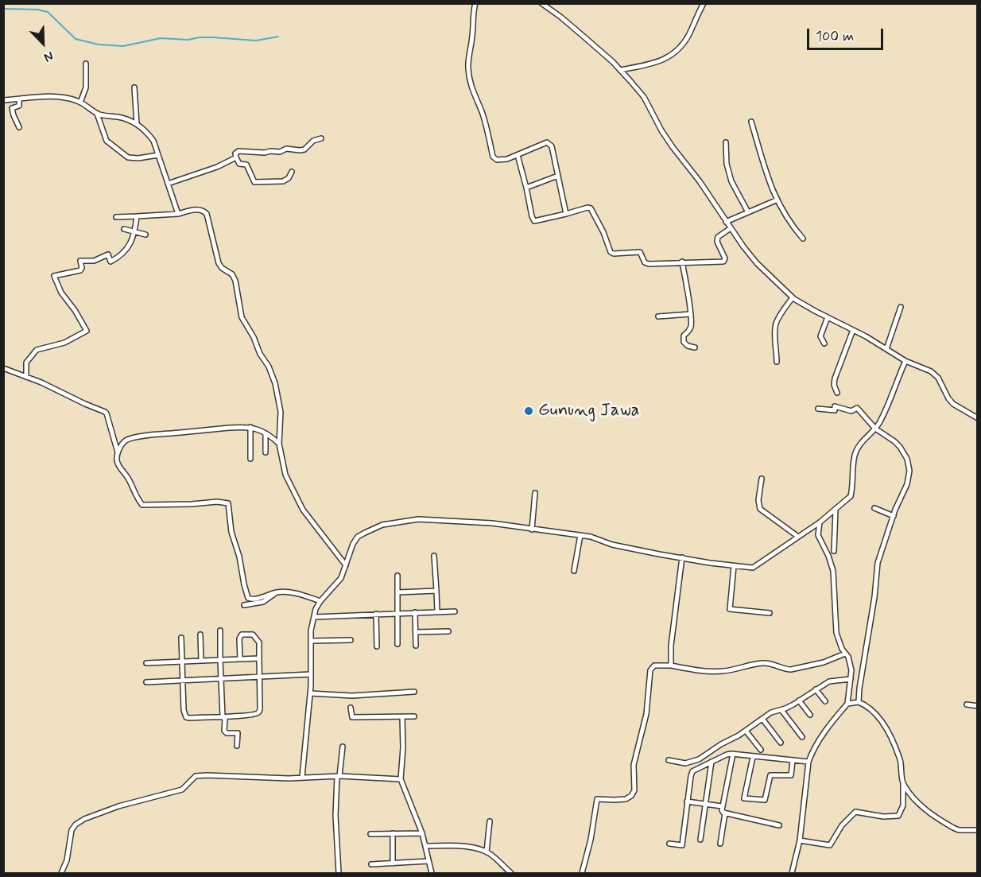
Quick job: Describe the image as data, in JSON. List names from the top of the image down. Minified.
{"places":["Gunung Jawa"],"scale_bar":"100 m","north":"bottom right"}
